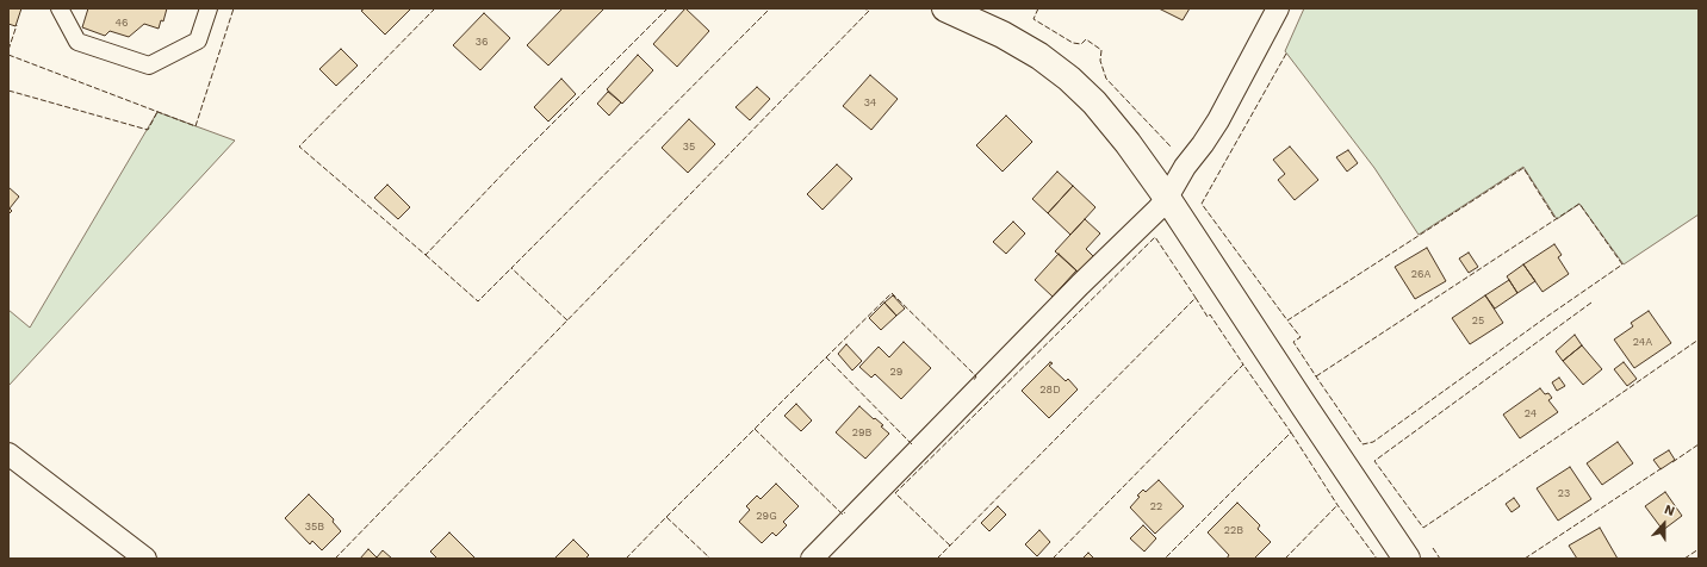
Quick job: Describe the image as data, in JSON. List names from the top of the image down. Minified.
{"house_numbers":["46","36","34","35","26A","25","24A","29","28D","24","29B","23","22","29G","35B","22B"],"north":"top"}
